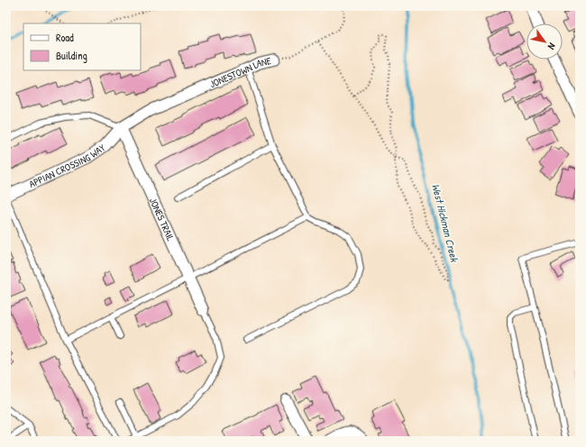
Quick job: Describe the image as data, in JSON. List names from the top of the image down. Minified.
{"streets":{"street":["JONESTOWN LANE","APPIAN CROSSING WAY","JONES TRAIL"]},"crossings":[["JONESTOWN LANE","APPIAN CROSSING WAY"],["JONESTOWN LANE","JONES TRAIL"],["APPIAN CROSSING WAY","JONES TRAIL"]],"water":["West Hickman Creek"],"legend":["Road","Building"],"north":"bottom right"}
